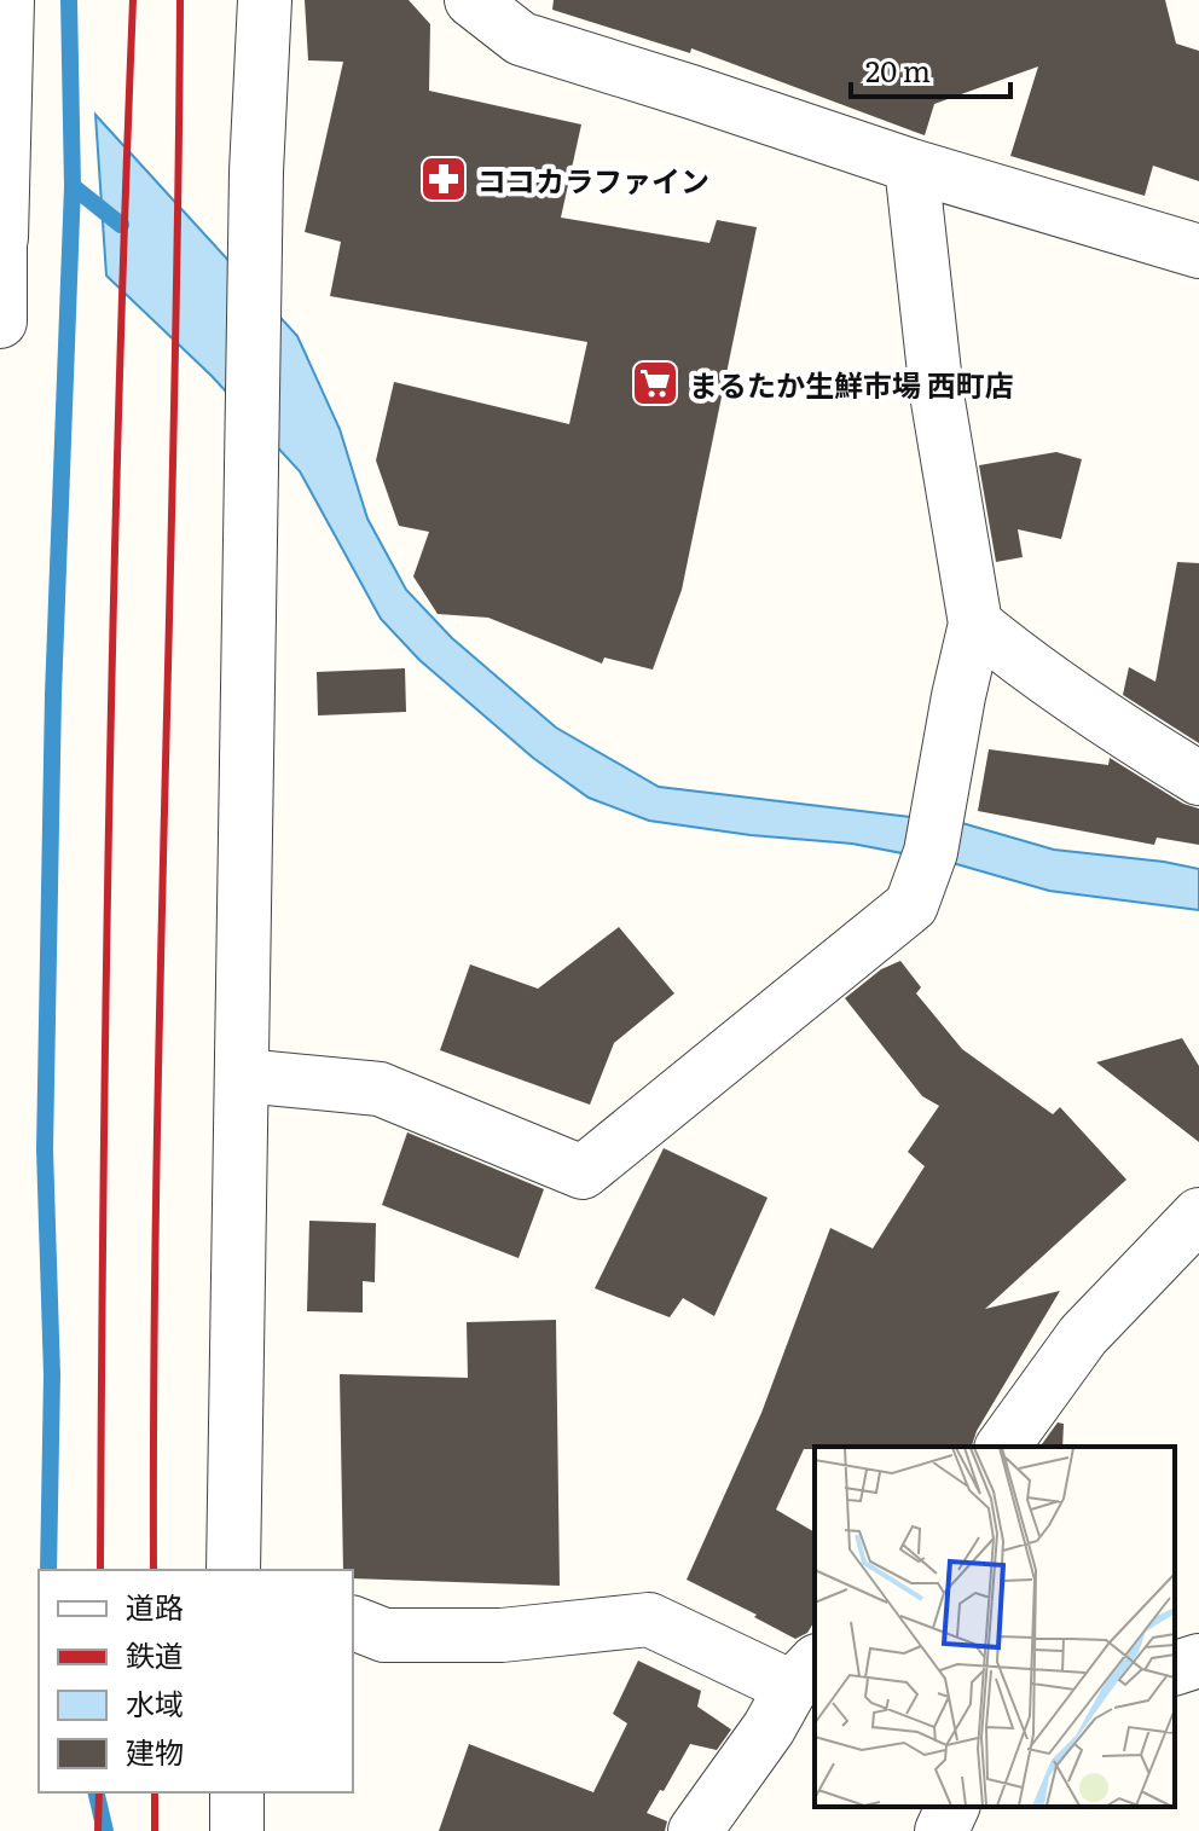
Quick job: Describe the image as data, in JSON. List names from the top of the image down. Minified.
{"places":{"pharmacy":["ココカラファイン"],"supermarket":["まるたか生鮮市場 西町店"]},"legend":["道路","鉄道","水域","建物"],"scale_bar":"20 m"}
